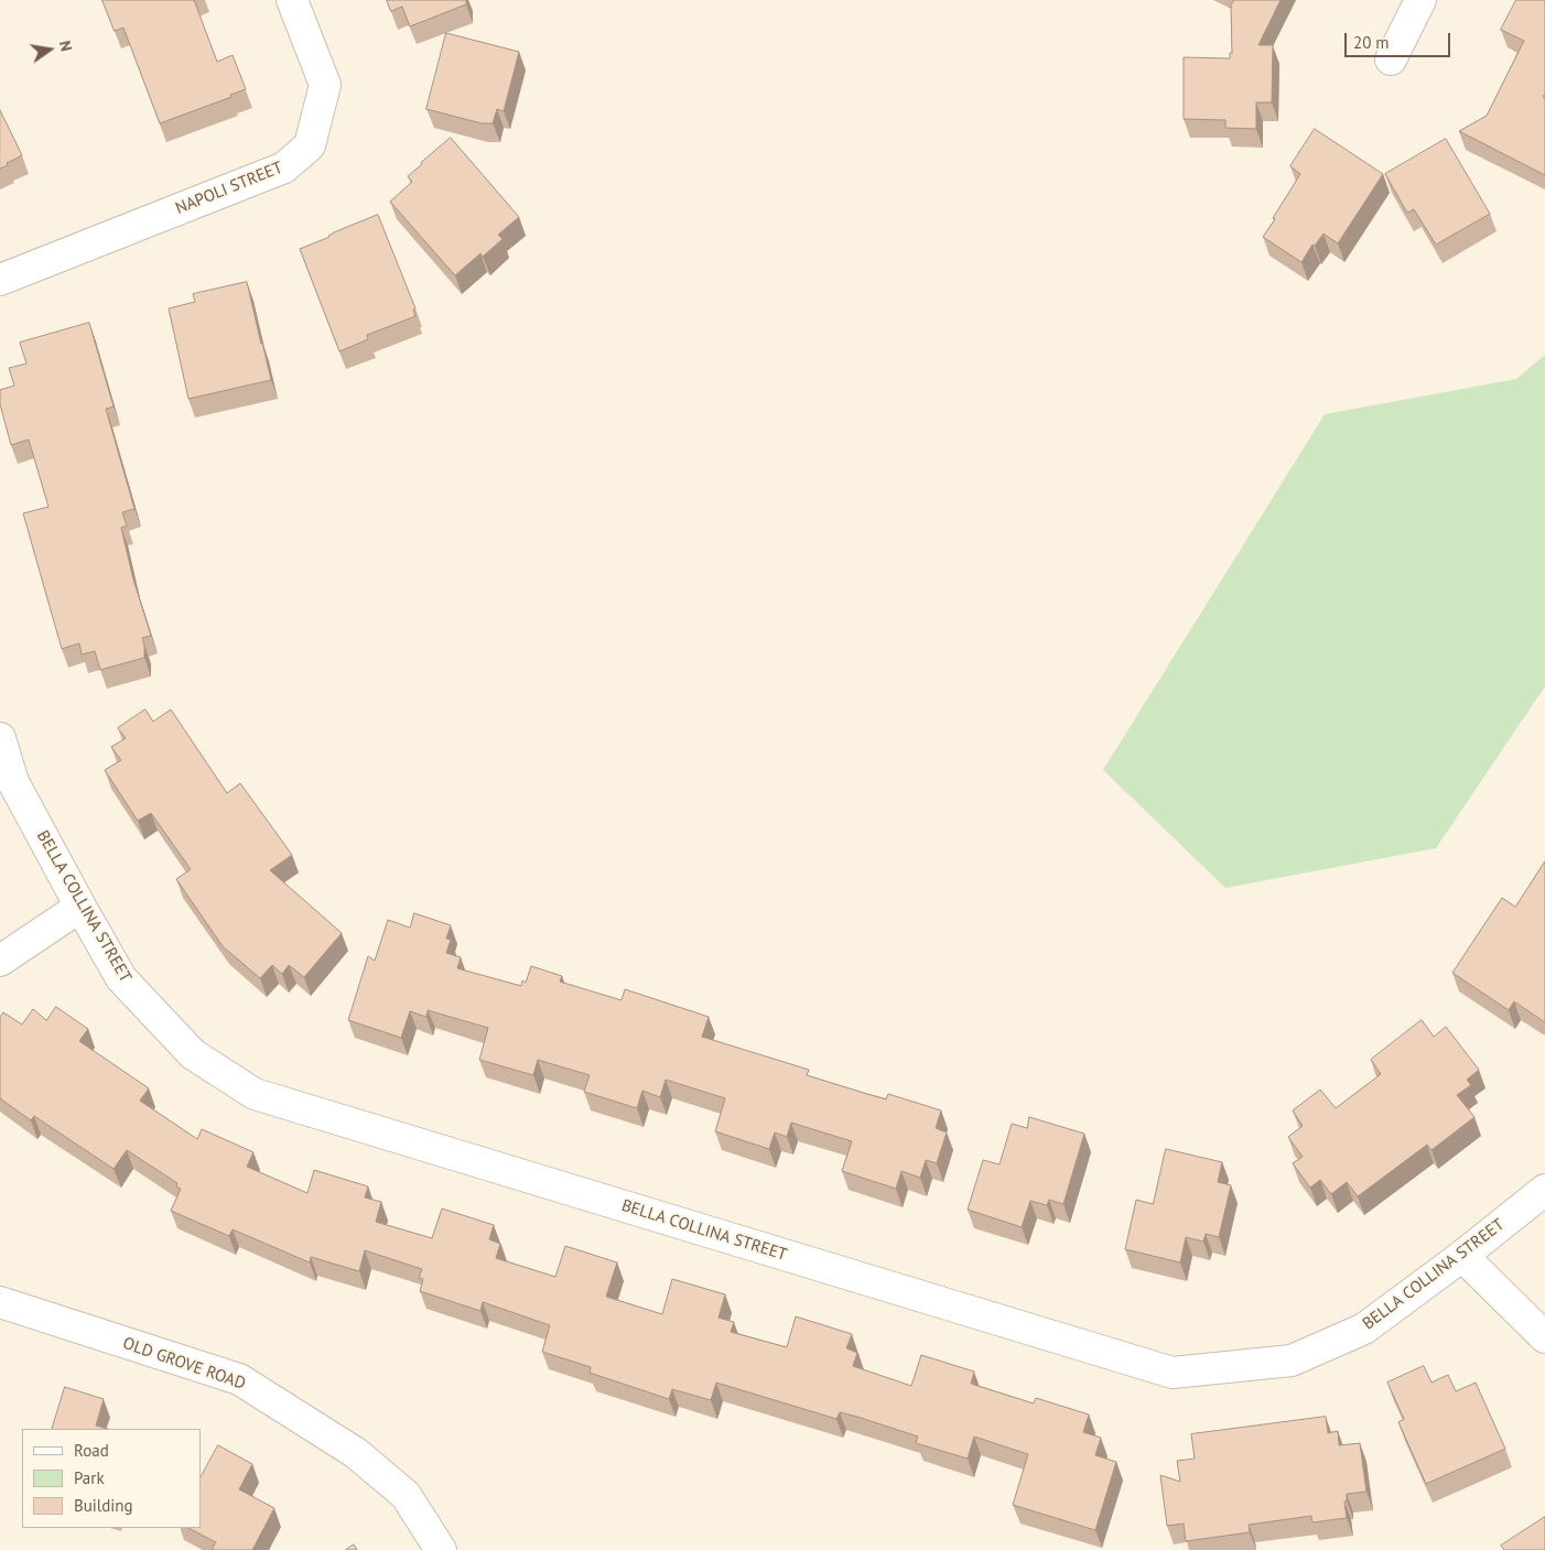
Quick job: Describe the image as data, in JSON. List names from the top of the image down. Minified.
{"streets":{"street":["NAPOLI STREET","BELLA COLLINA STREET","OLD GROVE ROAD"]},"legend":["Road","Park","Building"],"scale_bar":"20 m","north":"right"}
